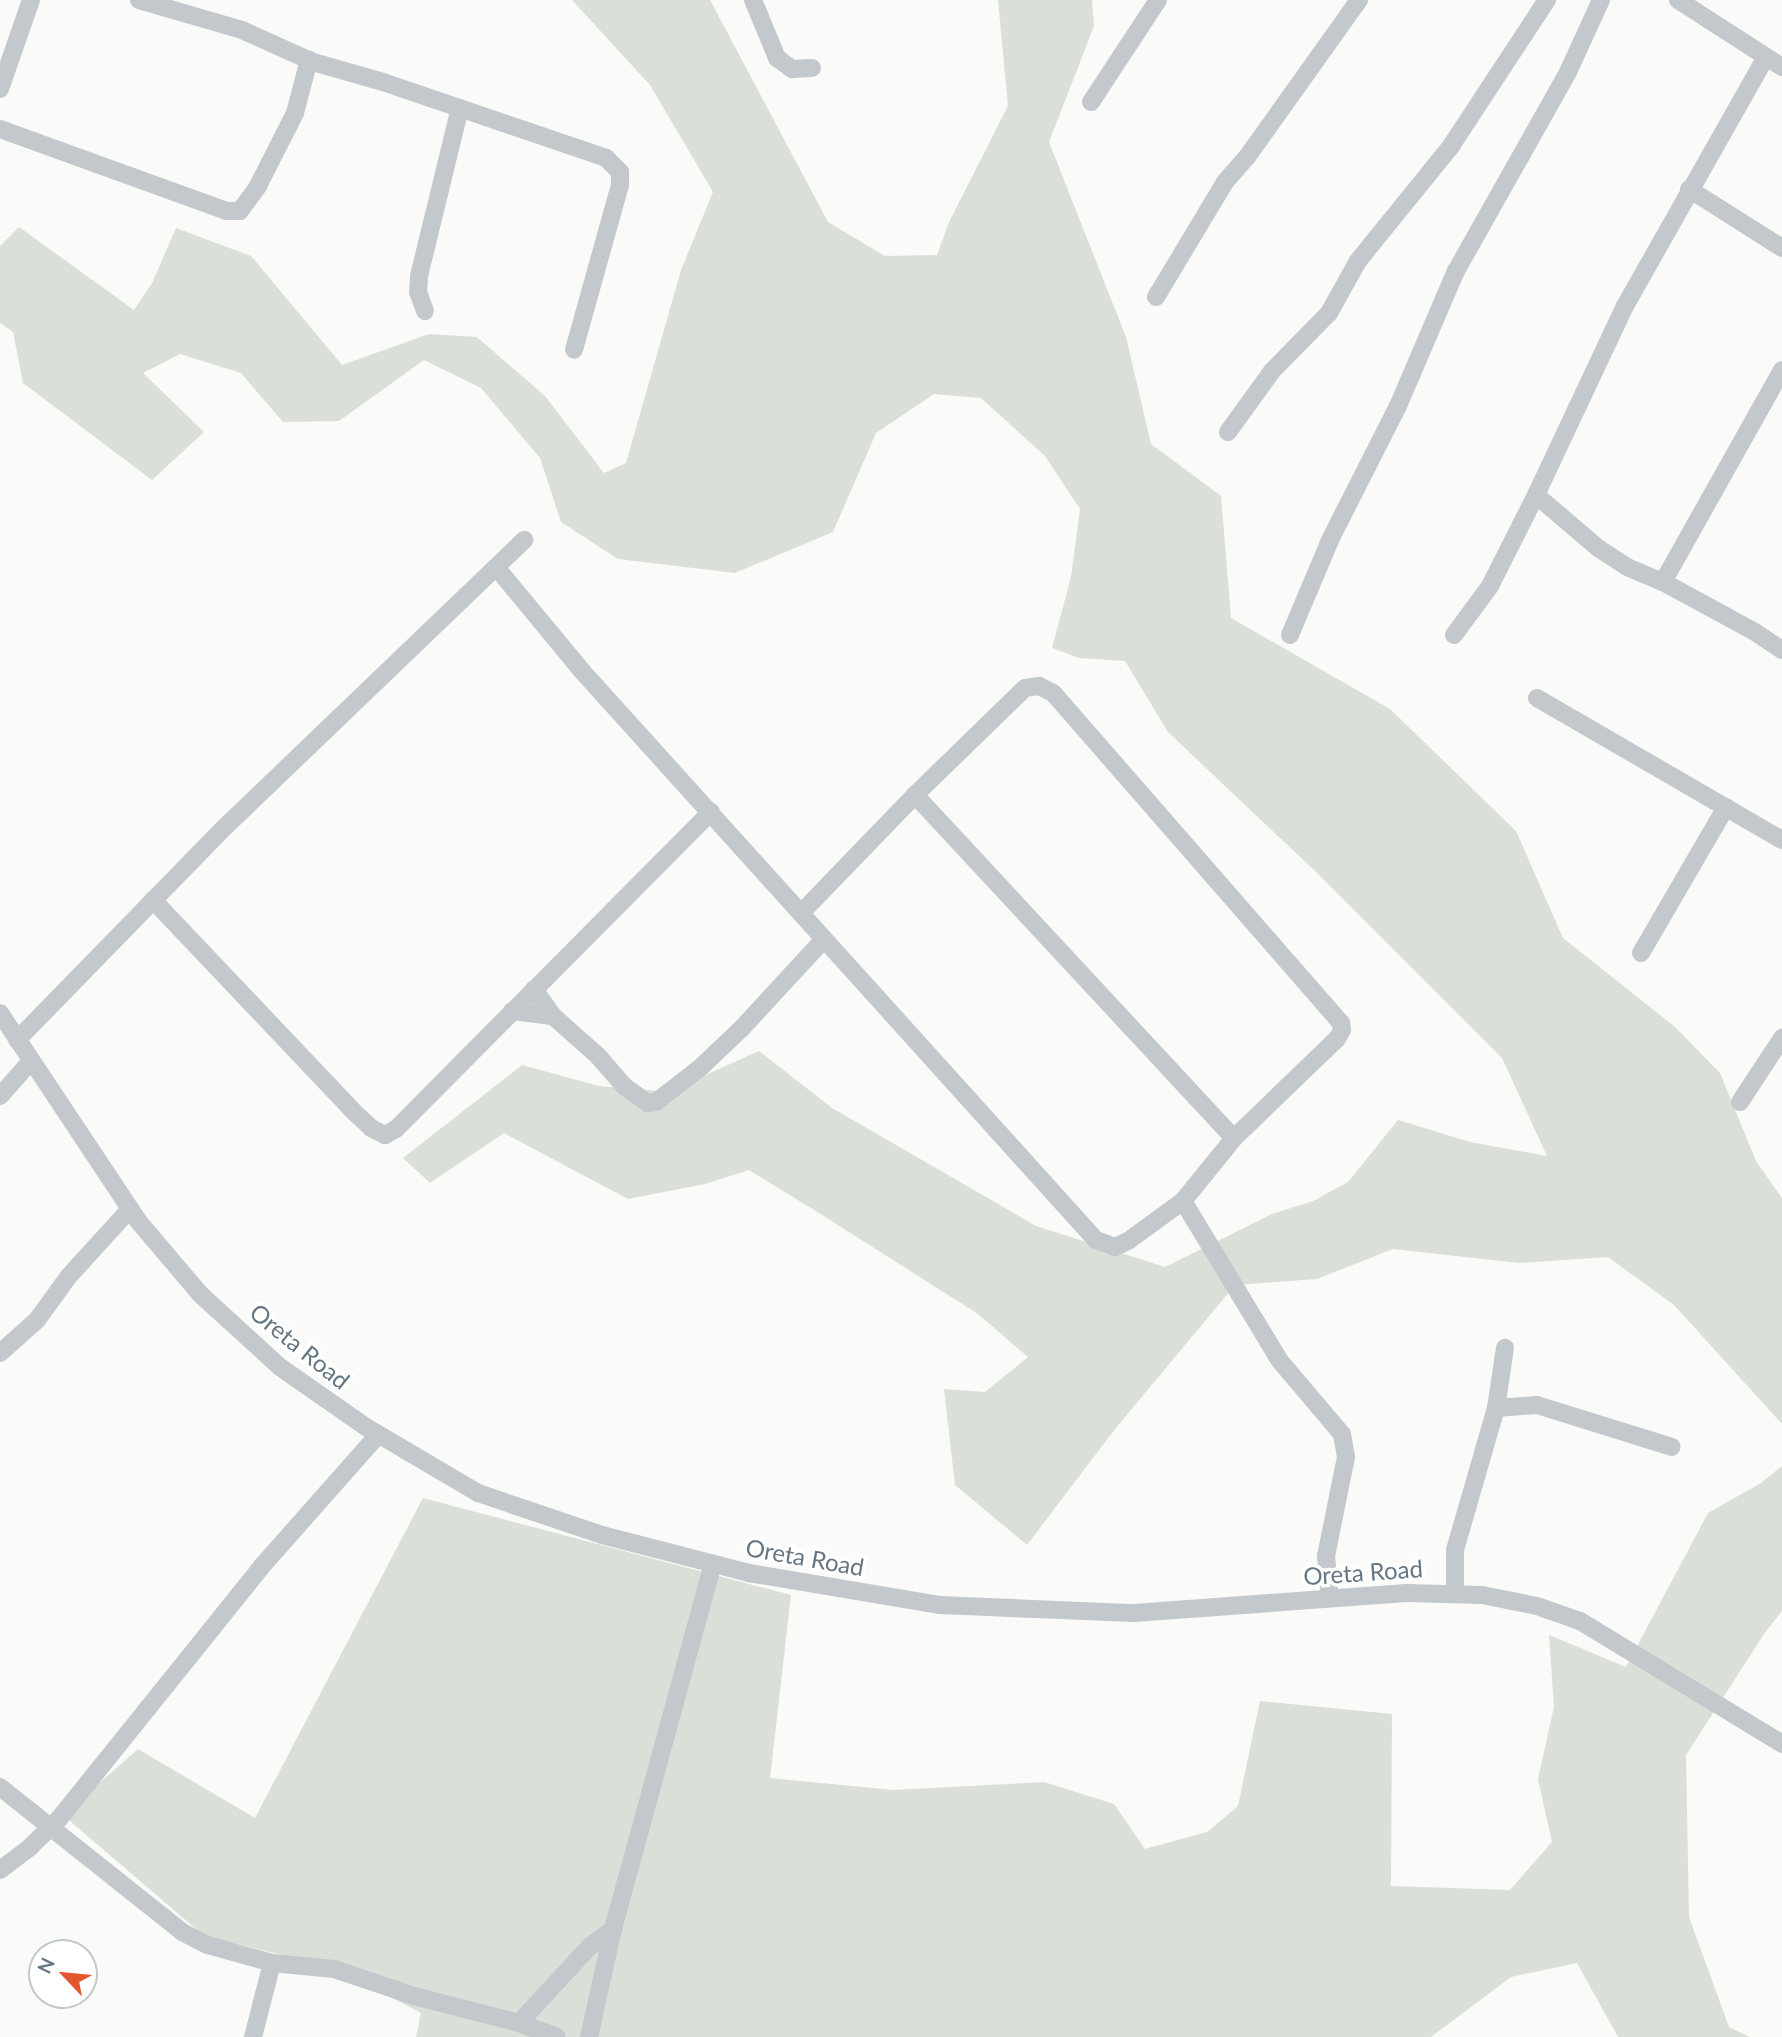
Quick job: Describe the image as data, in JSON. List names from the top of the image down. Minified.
{"streets":{"street":["Oreta Road"]},"north":"top left"}
